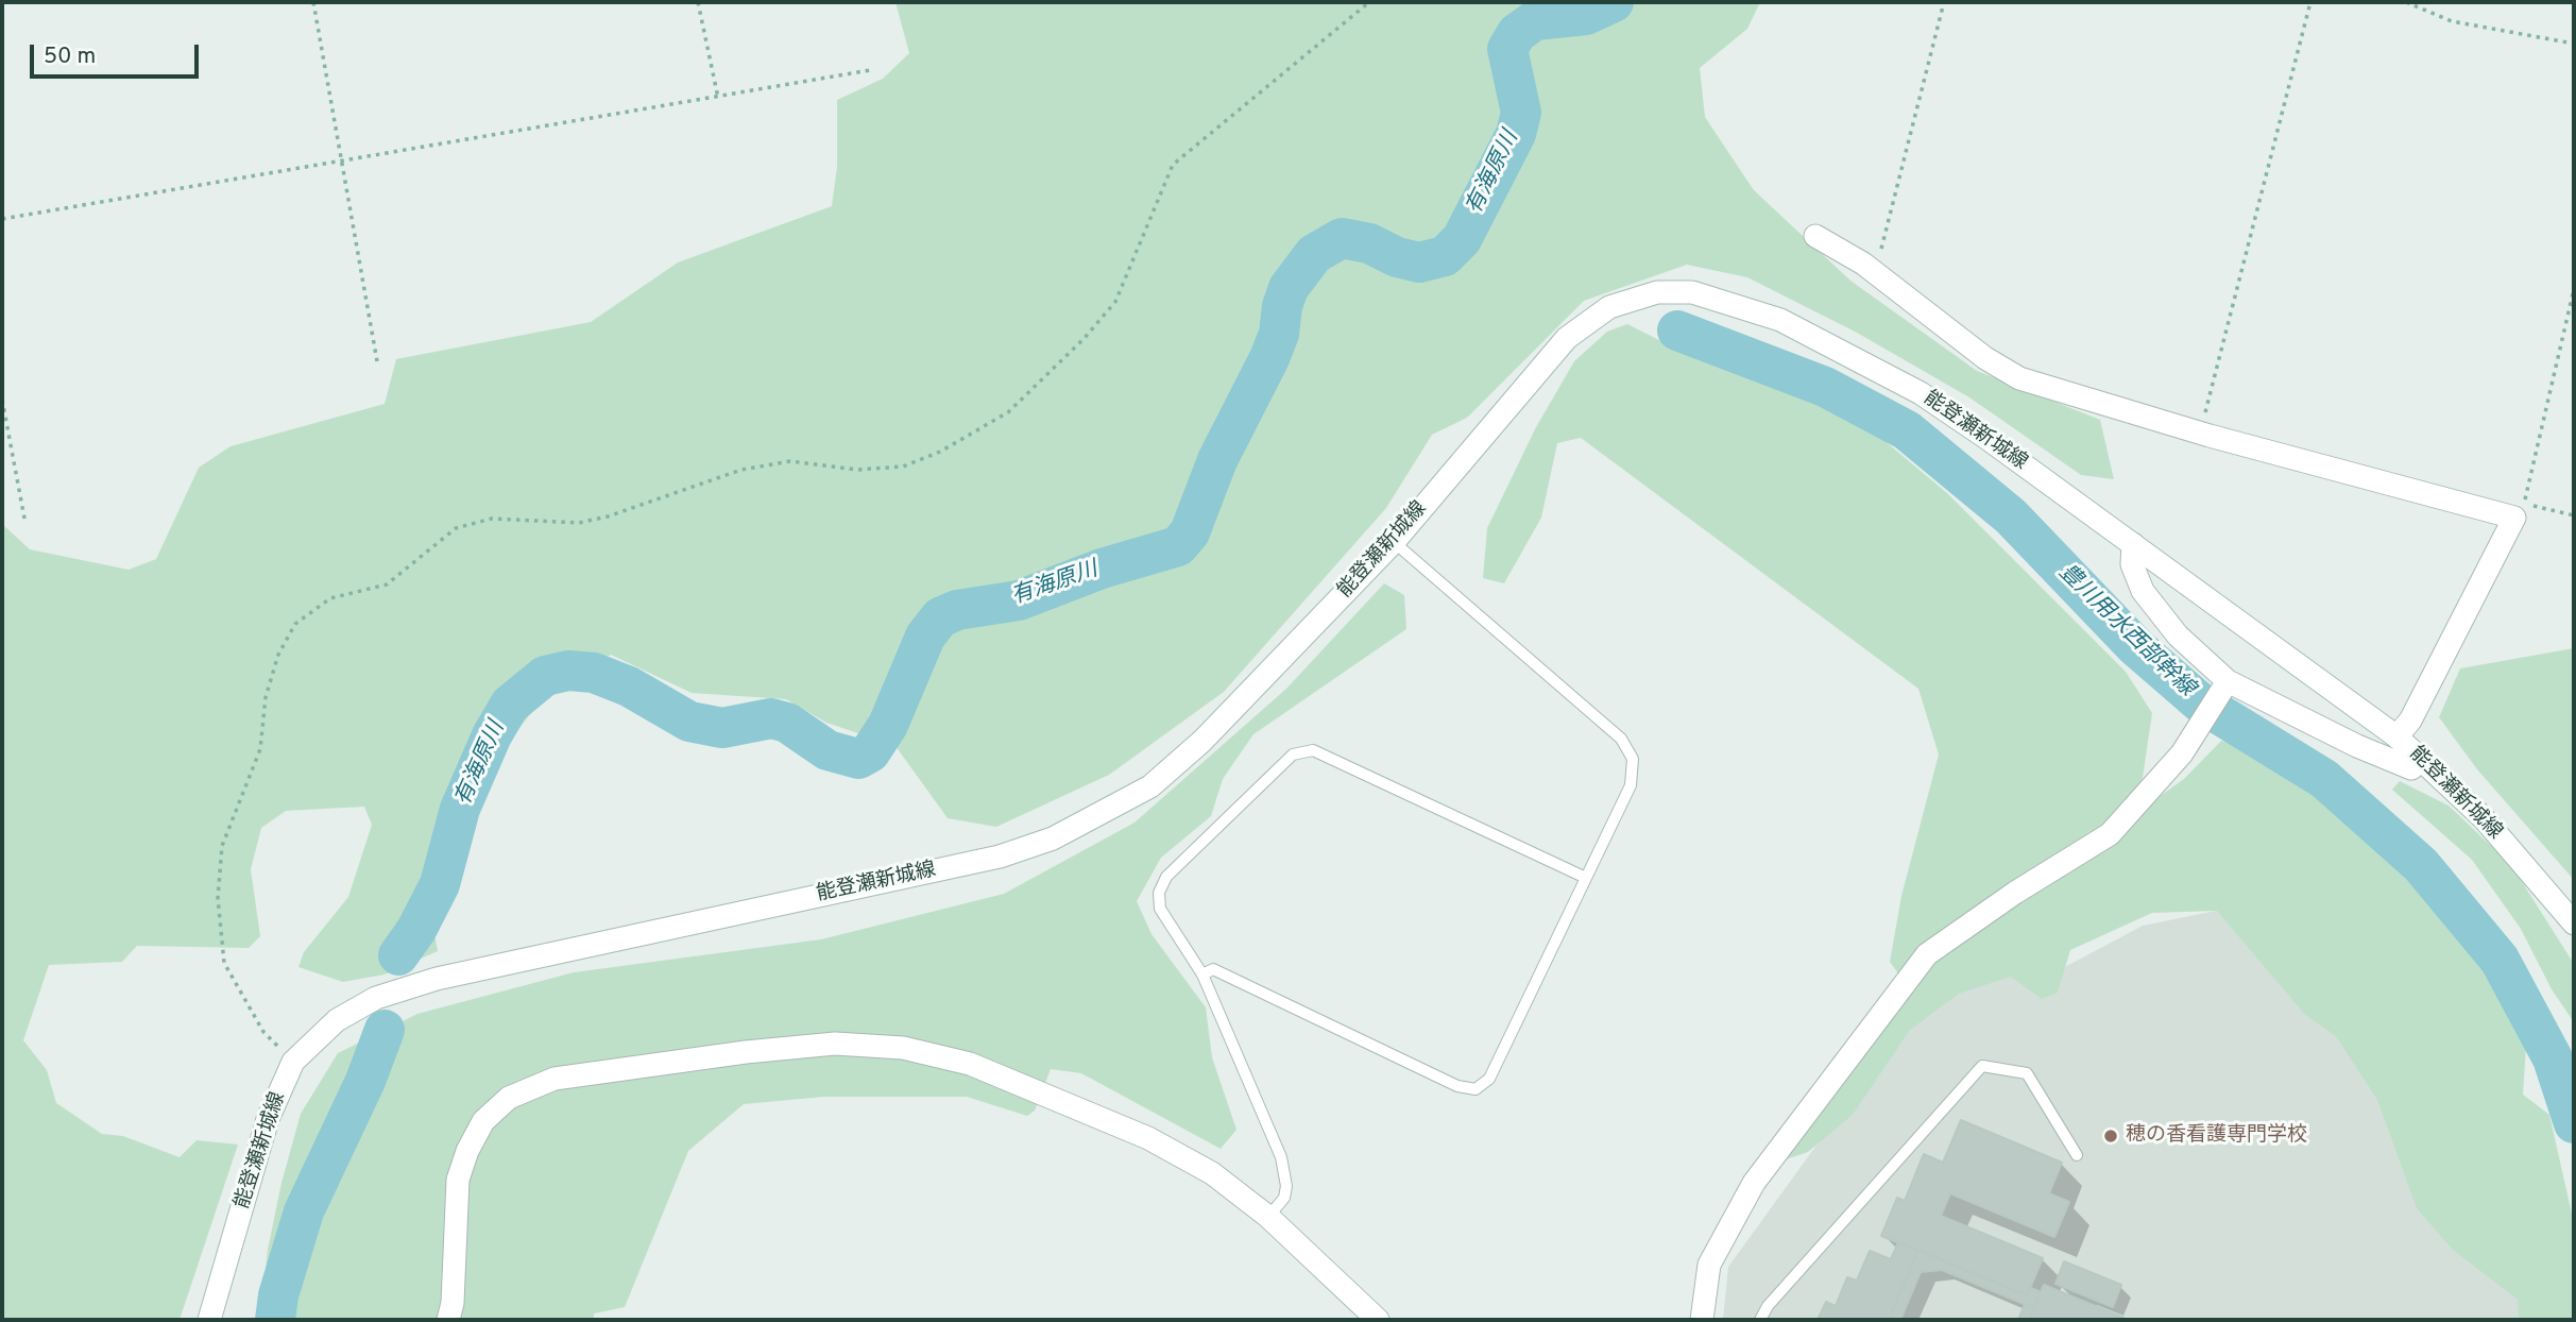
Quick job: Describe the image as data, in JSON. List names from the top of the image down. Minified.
{"streets":{"street":["能登瀬新城線"]},"water":["有海原川","豊川用水西部幹線"],"places":["穂の香看護専門学校"],"scale_bar":"50 m"}
